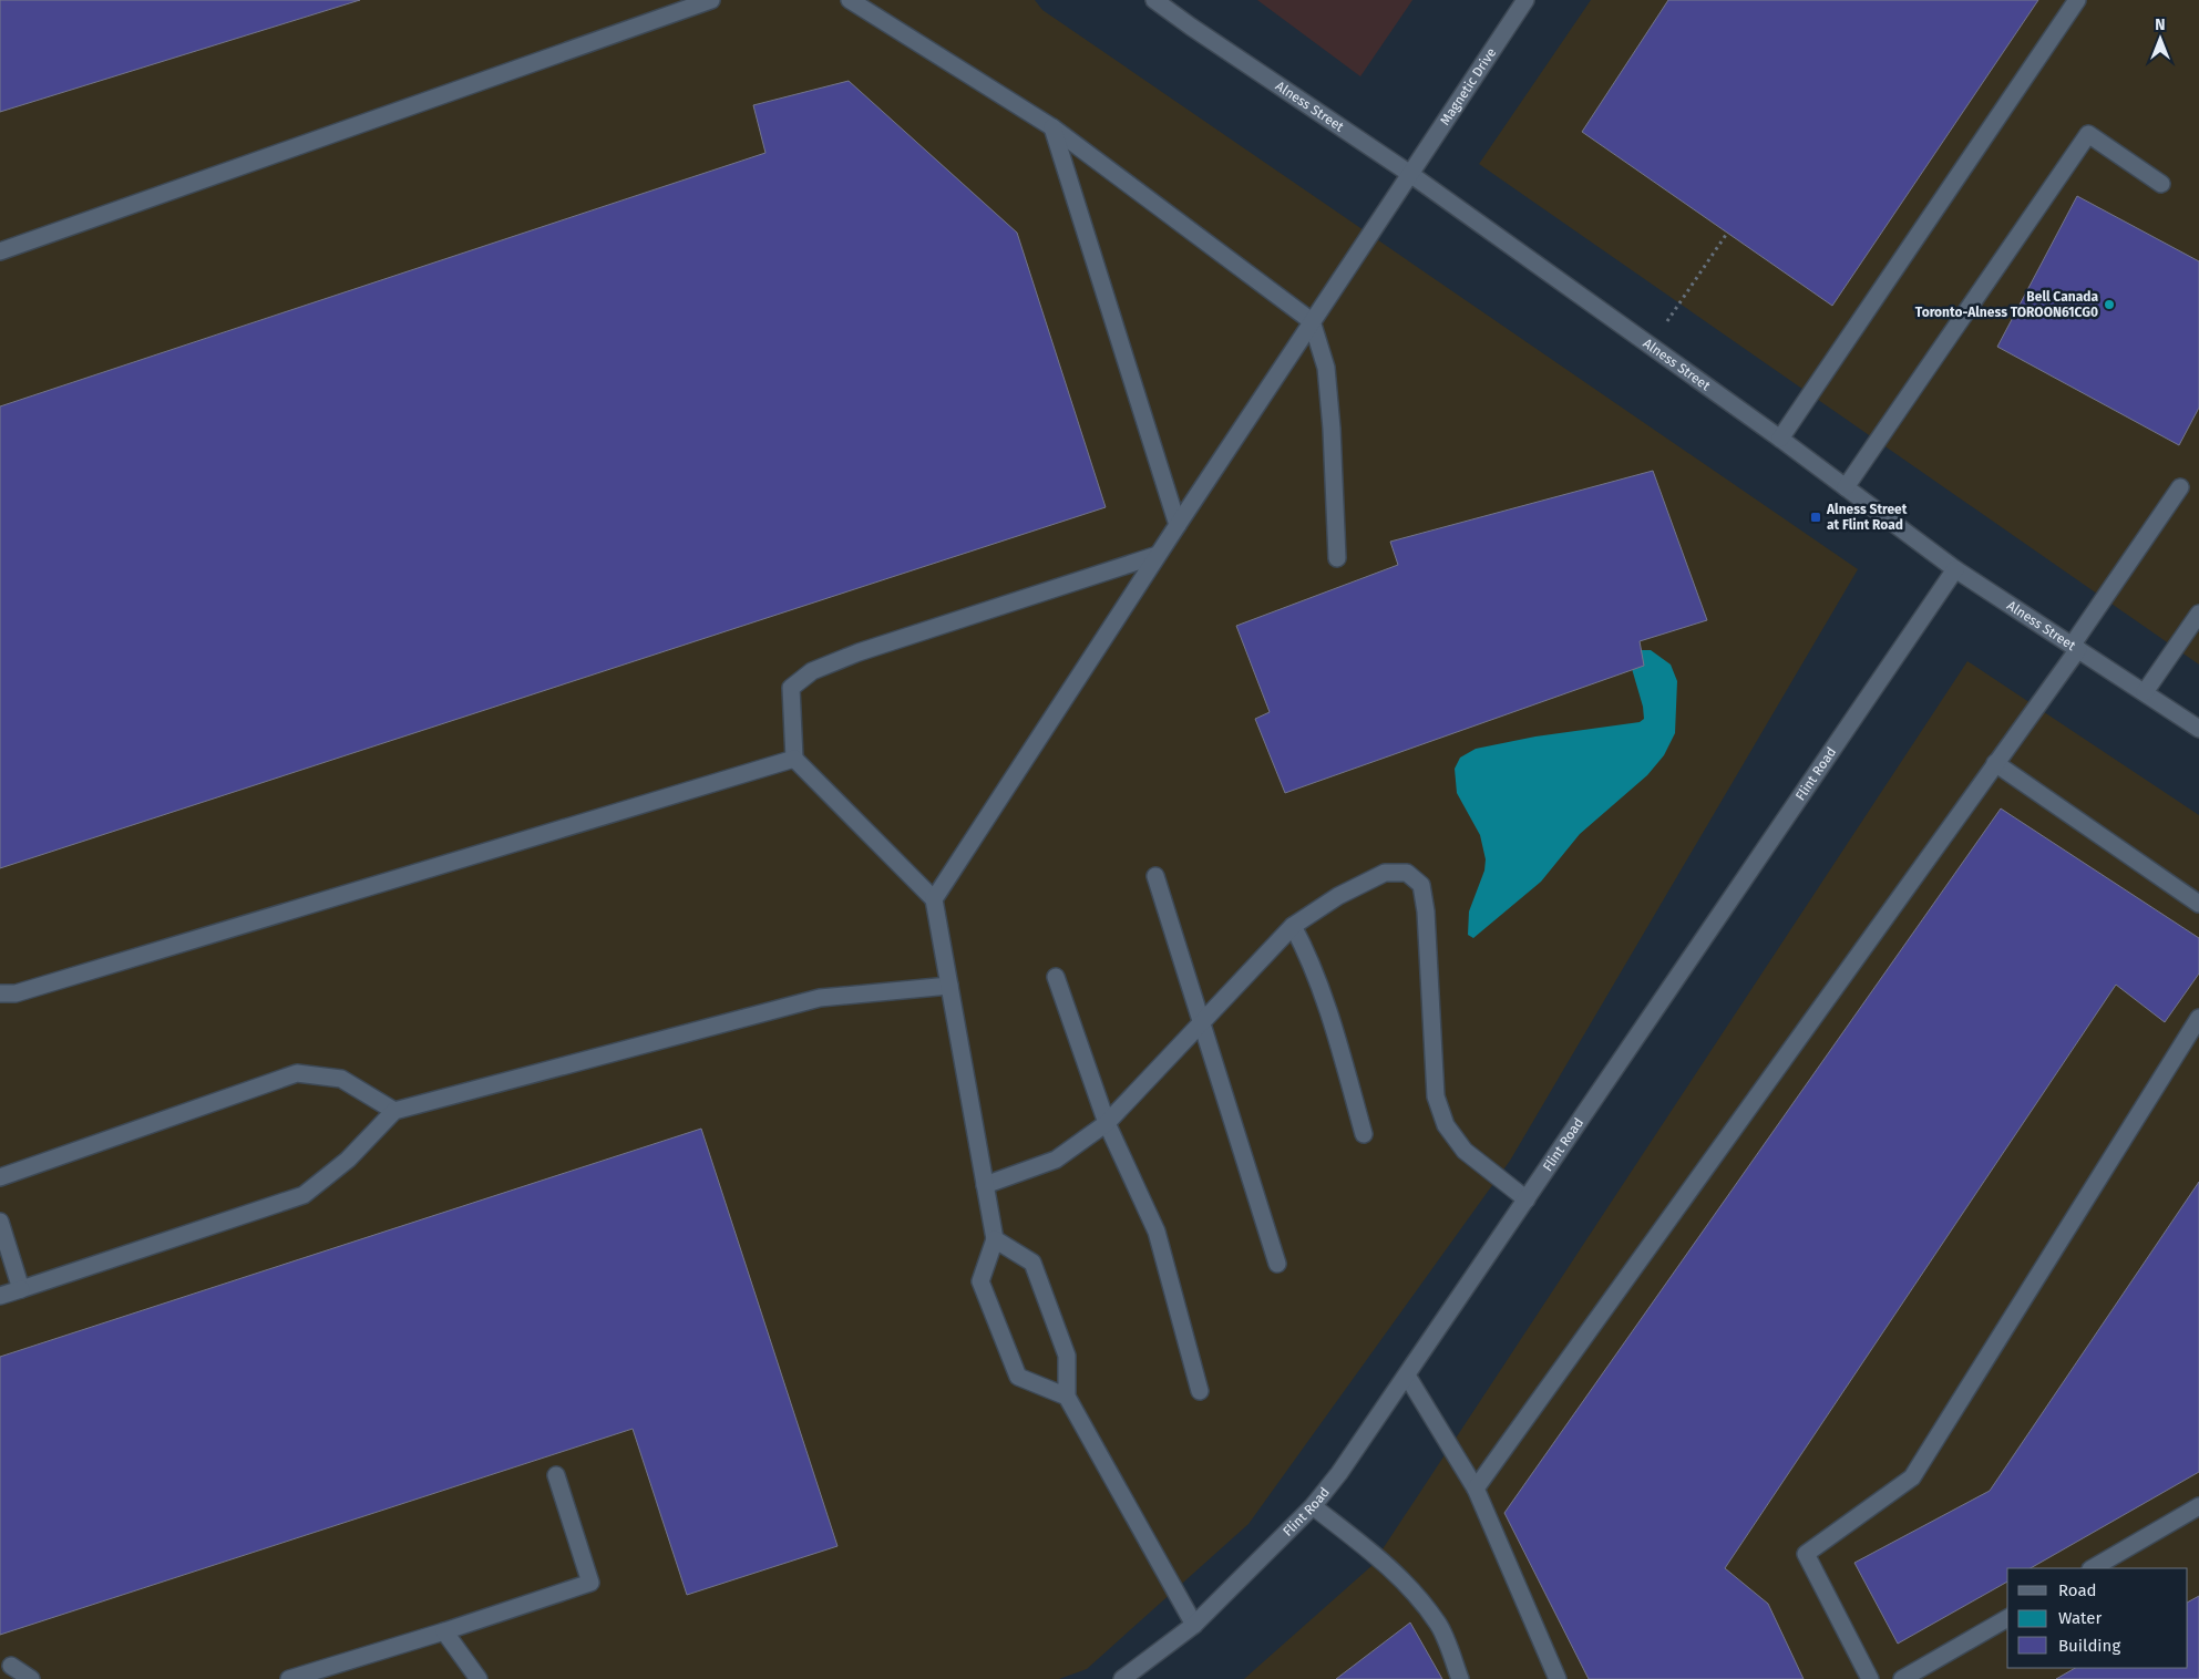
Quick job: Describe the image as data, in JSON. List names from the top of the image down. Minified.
{"streets":{"street":["Magnetic Drive","Alness Street","Flint Road"]},"crossings":[["Magnetic Drive","Alness Street"],["Alness Street","Flint Road"]],"places":{"other":["Bell Canada Toronto-Alness TOROON61CG0"],"transit":["Alness Street at Flint Road"]},"legend":["Road","Water","Building"],"north":"top"}
